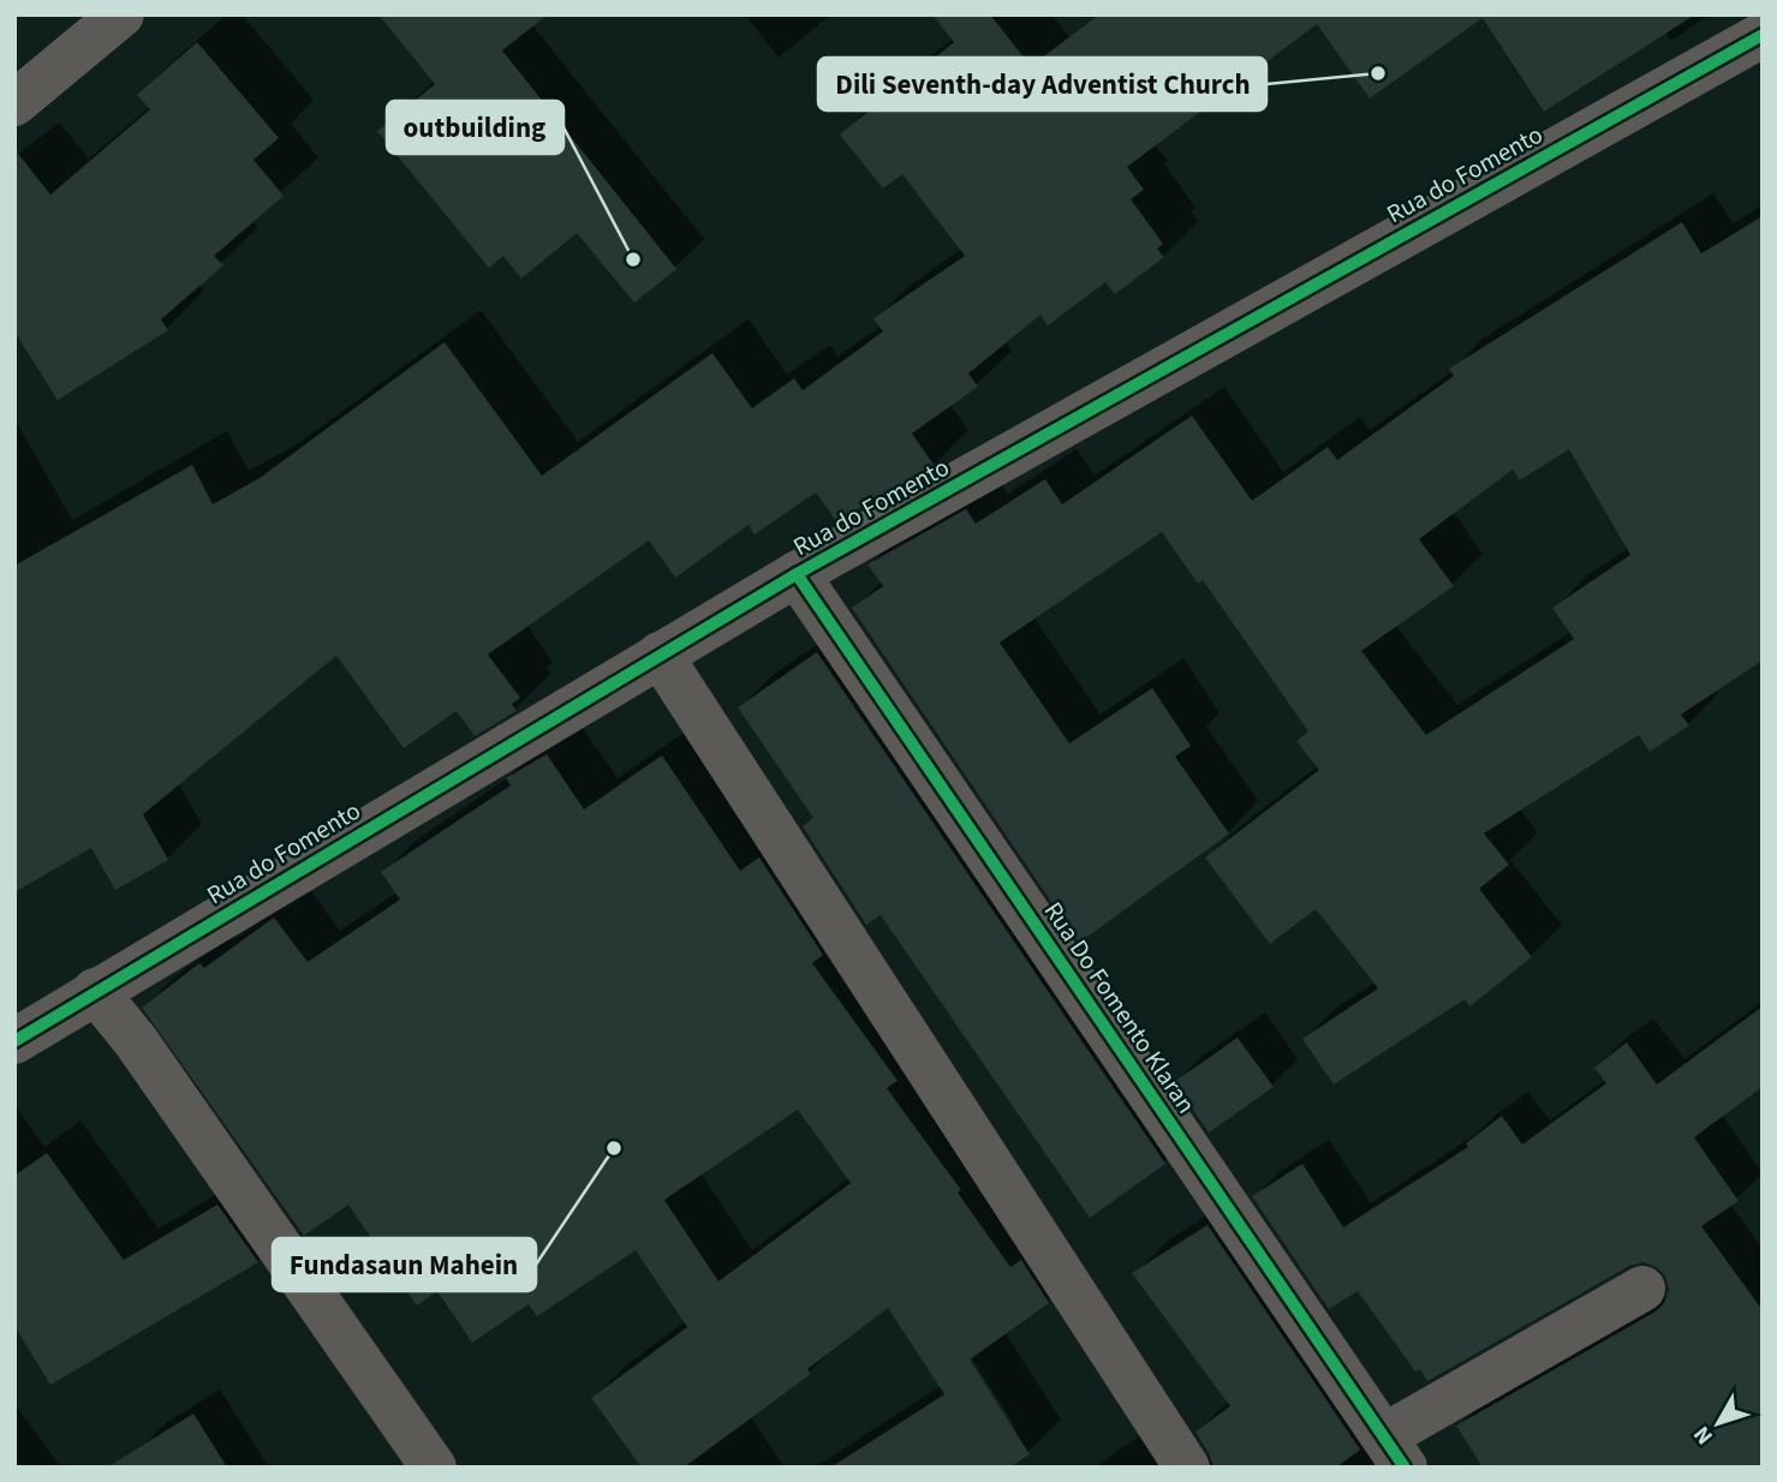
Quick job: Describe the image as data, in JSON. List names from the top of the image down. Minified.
{"streets":{"street":["Rua do Fomento","Rua Do Fomento Klaran"]},"crossings":[["Rua do Fomento","Rua Do Fomento Klaran"]],"places":["Dili Seventh-day Adventist Church","outbuilding","Fundasaun Mahein"],"north":"bottom left"}
